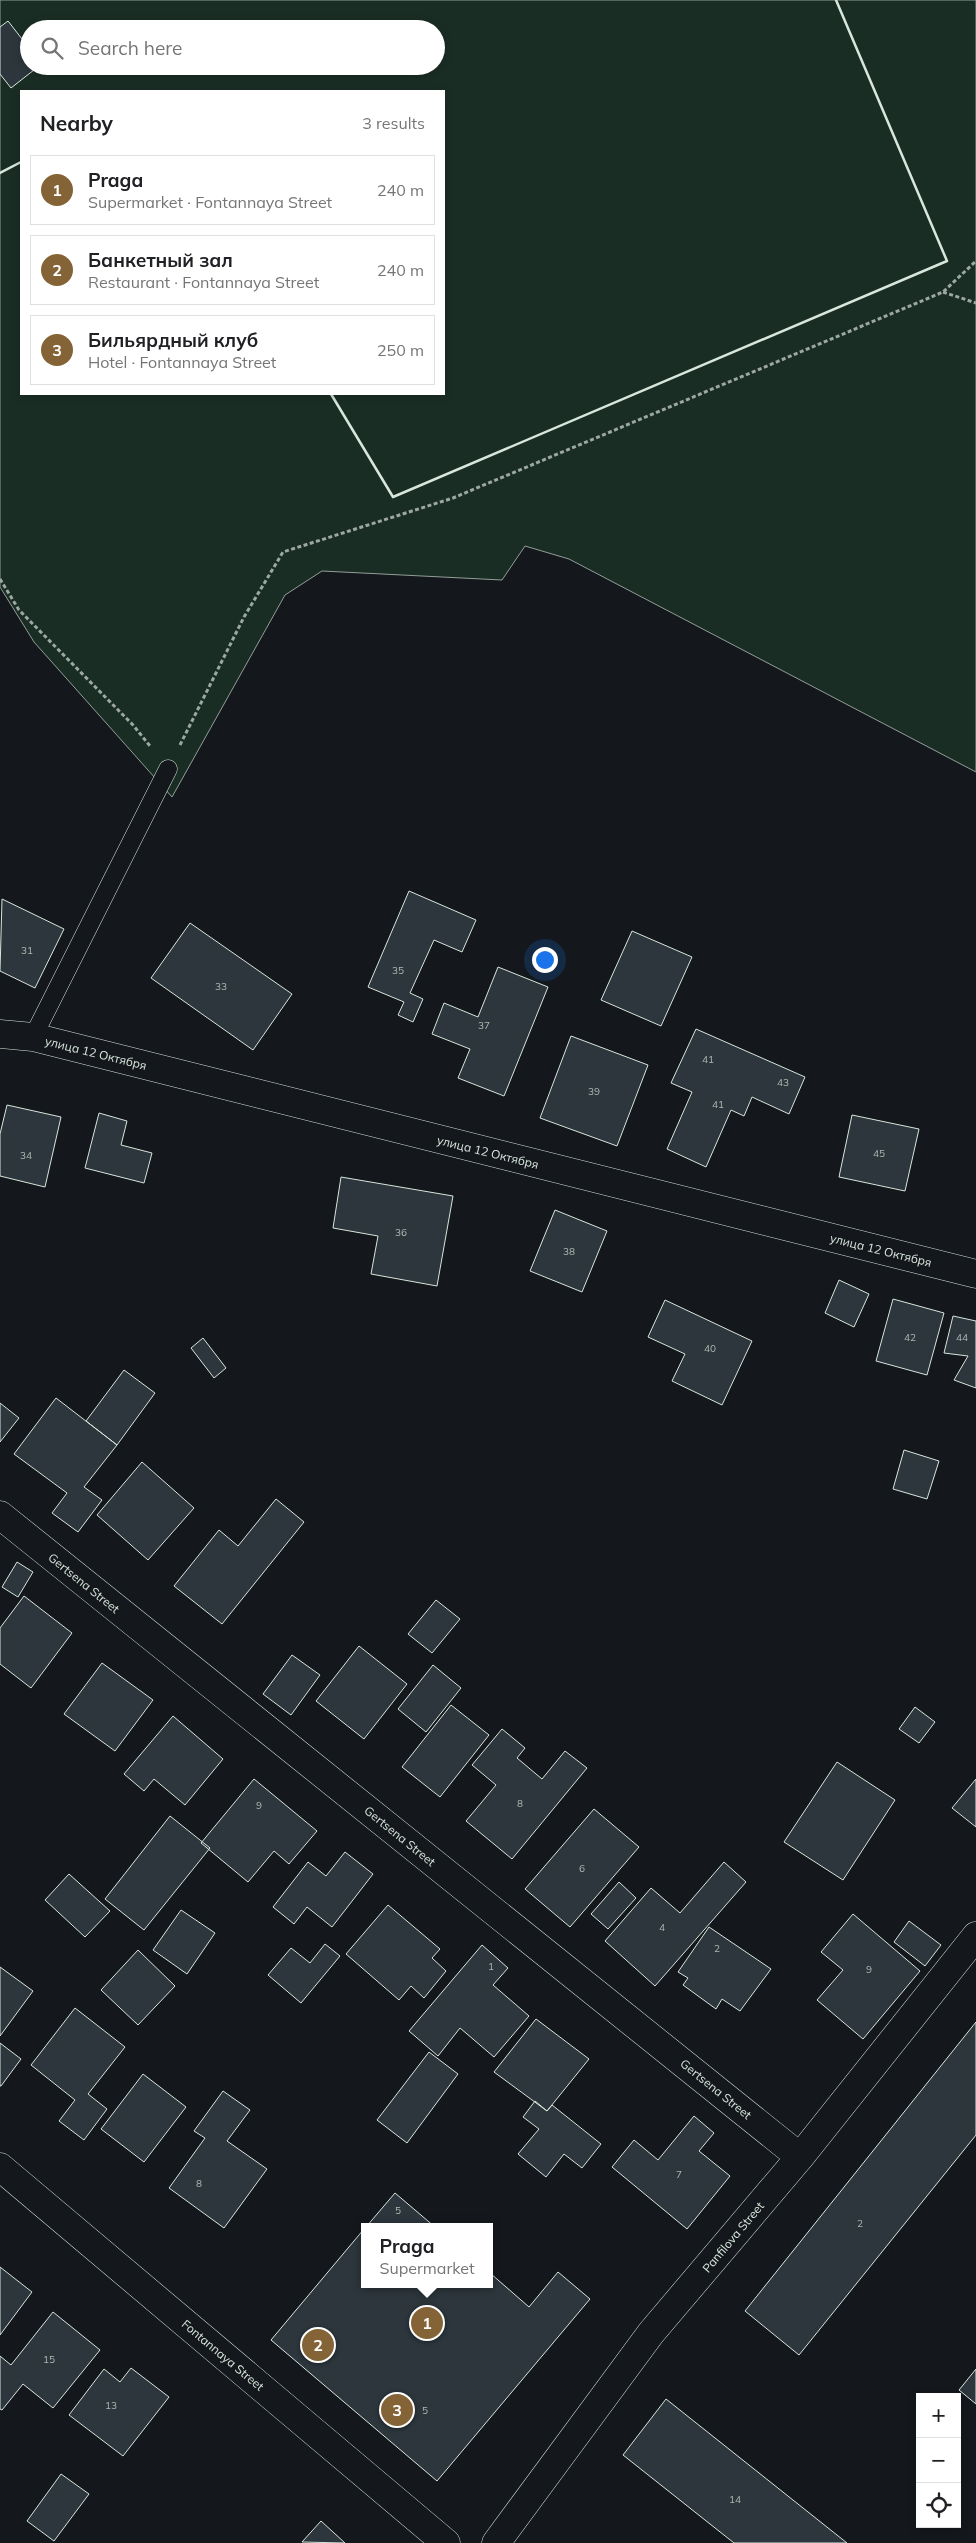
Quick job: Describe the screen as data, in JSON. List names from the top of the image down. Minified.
{"streets":{"street":["улица 12 Октября","Gertsena Street","Panfilova Street","Fontannaya Street"]},"crossings":[["Gertsena Street","Panfilova Street"]],"house_numbers":["31","35","33","37","41","43","39","41","45","34","36","38","42","44","40","8","9","6","4","2","1","9","7","8","5","2","15","13","5","14"],"page":{"search":"Search here","heading":["Nearby","3 results"],"list":[{"mark":"1","name":"Praga","note":"Supermarket · Fontannaya Street","value":"240 m"},{"mark":"2","name":"Банкетный зал","note":"Restaurant · Fontannaya Street","value":"240 m"},{"mark":"3","name":"Бильярдный клуб","note":"Hotel · Fontannaya Street","value":"250 m"}],"popup":["Praga","Supermarket"],"pins":["1","2","3"],"map_buttons":["+","−"]}}
